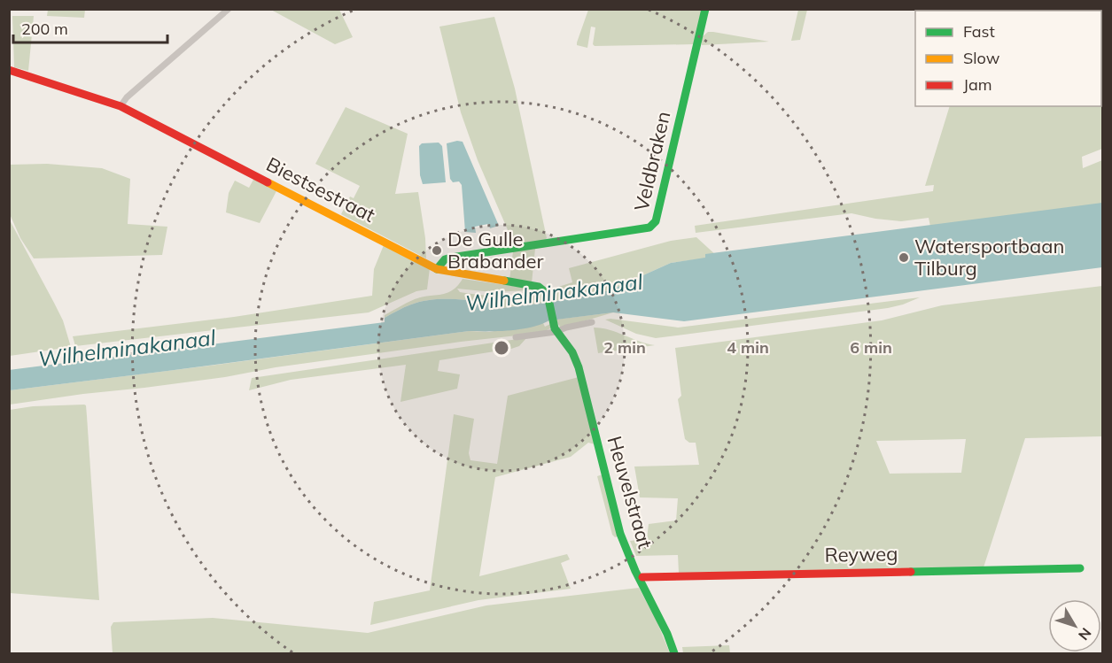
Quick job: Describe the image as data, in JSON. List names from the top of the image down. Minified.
{"streets":{"street":["Veldbraken","Biestsestraat","Heuvelstraat","Reyweg"]},"crossings":[["Veldbraken","Biestsestraat"],["Biestsestraat","Heuvelstraat"]],"water":["Wilhelminakanaal"],"places":["De Gulle Brabander","Watersportbaan Tilburg"],"legend":["Fast","Slow","Jam"],"scale_bar":"200 m","north":"bottom right","rings":["2 min","4 min","6 min"]}
